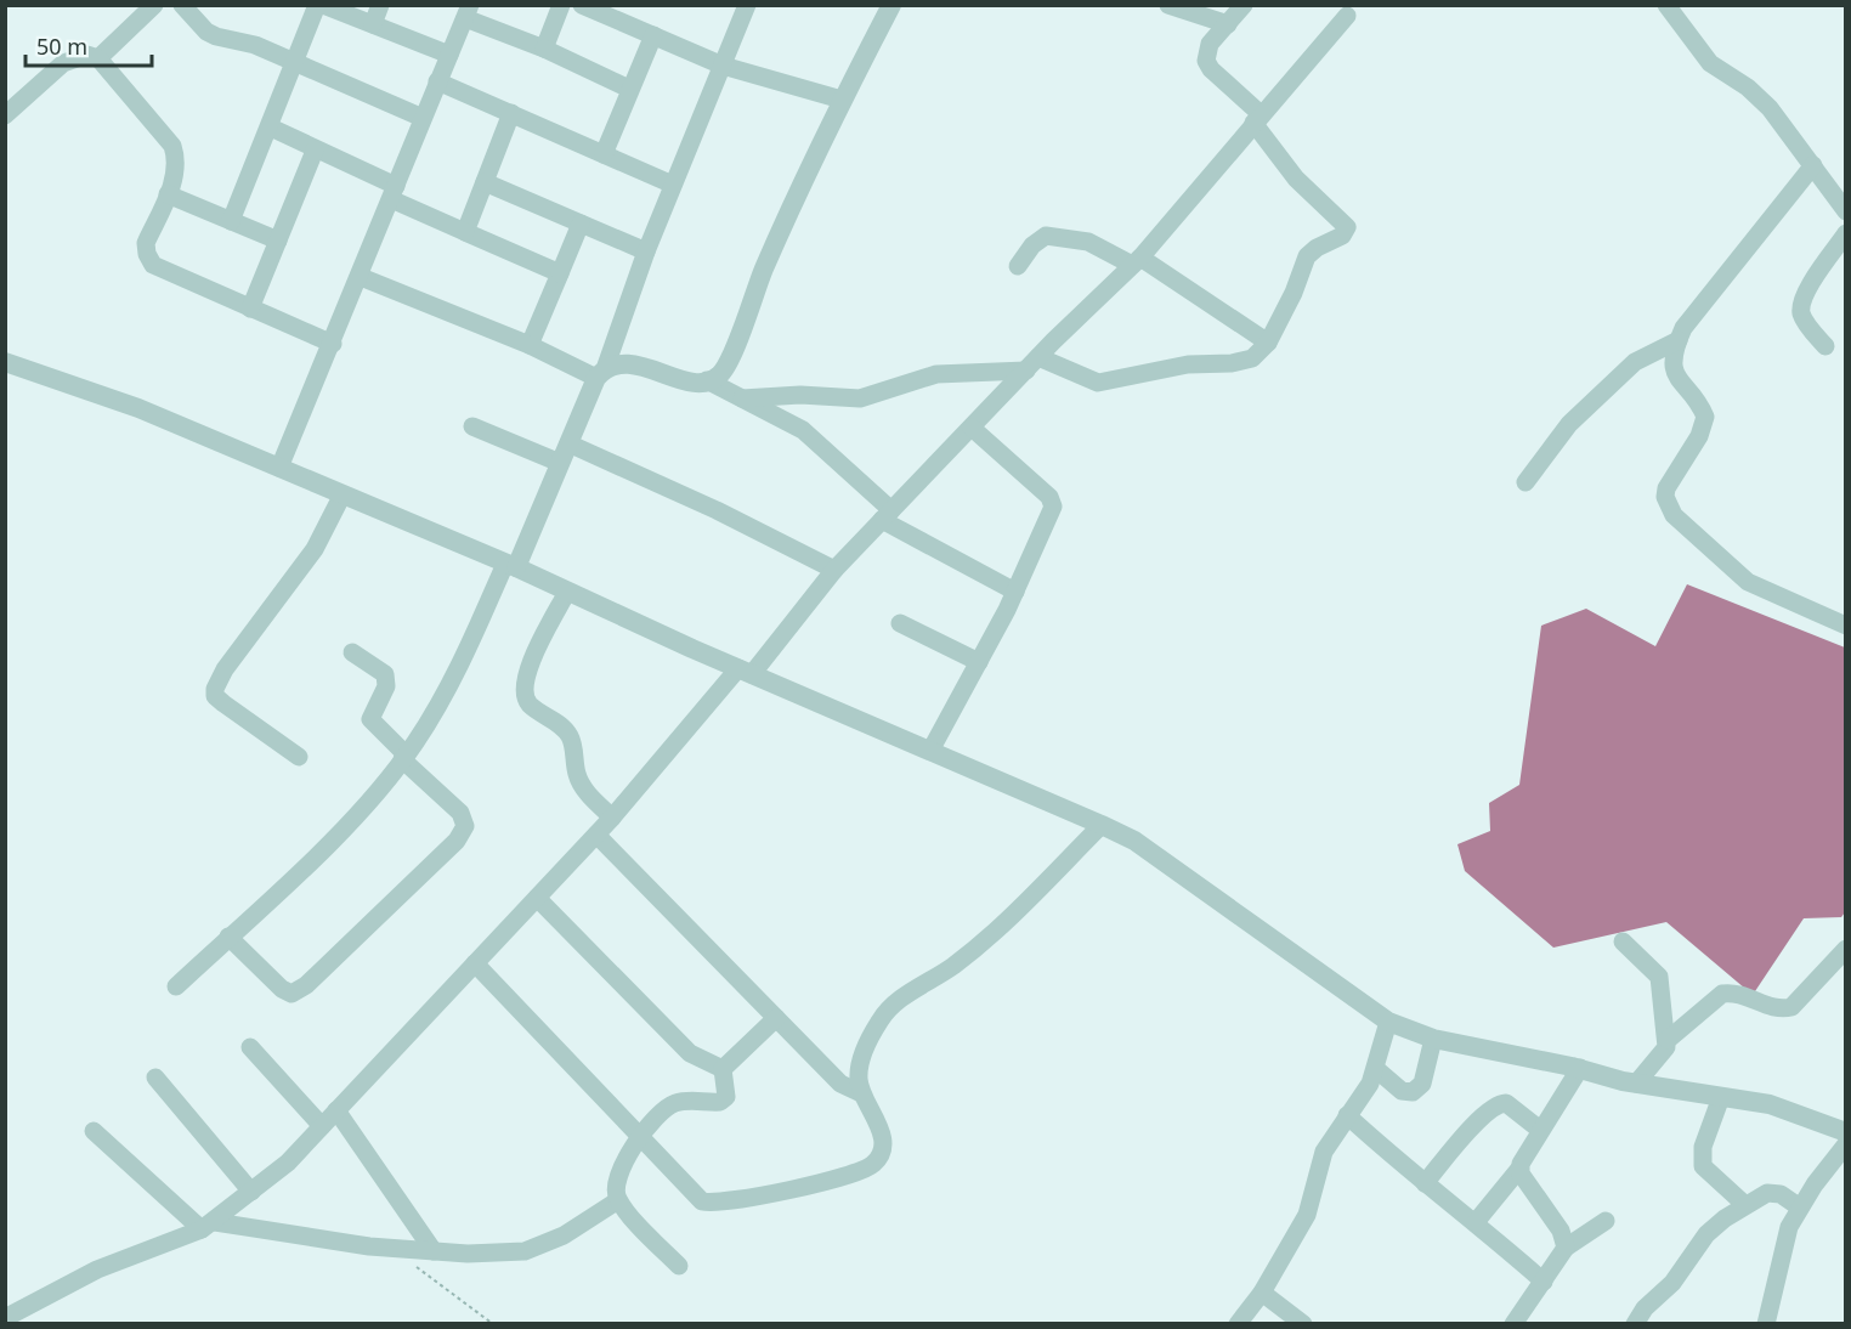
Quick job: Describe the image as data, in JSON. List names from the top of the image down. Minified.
{"scale_bar":"50 m"}
